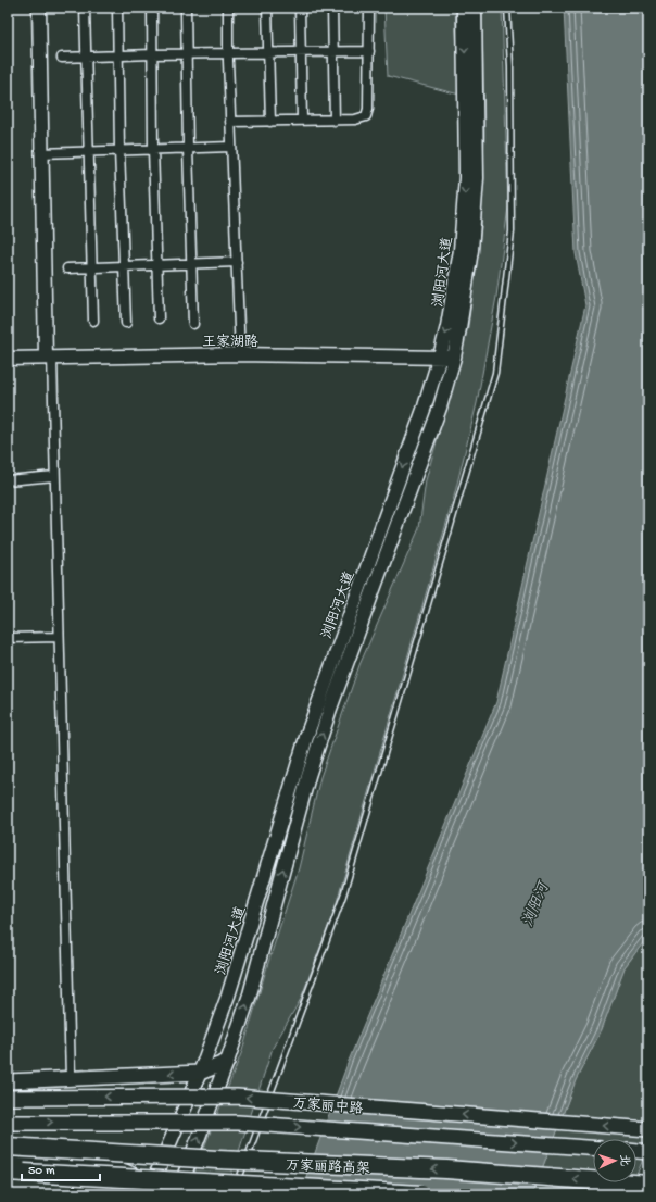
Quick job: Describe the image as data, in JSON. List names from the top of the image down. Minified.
{"streets":{"highway":["万家丽路高架"],"main road":["浏阳河大道","王家湖路","万家丽中路"]},"crossings":[["浏阳河大道","王家湖路"]],"water":["浏阳河"],"scale_bar":"50 m","north":"right"}
